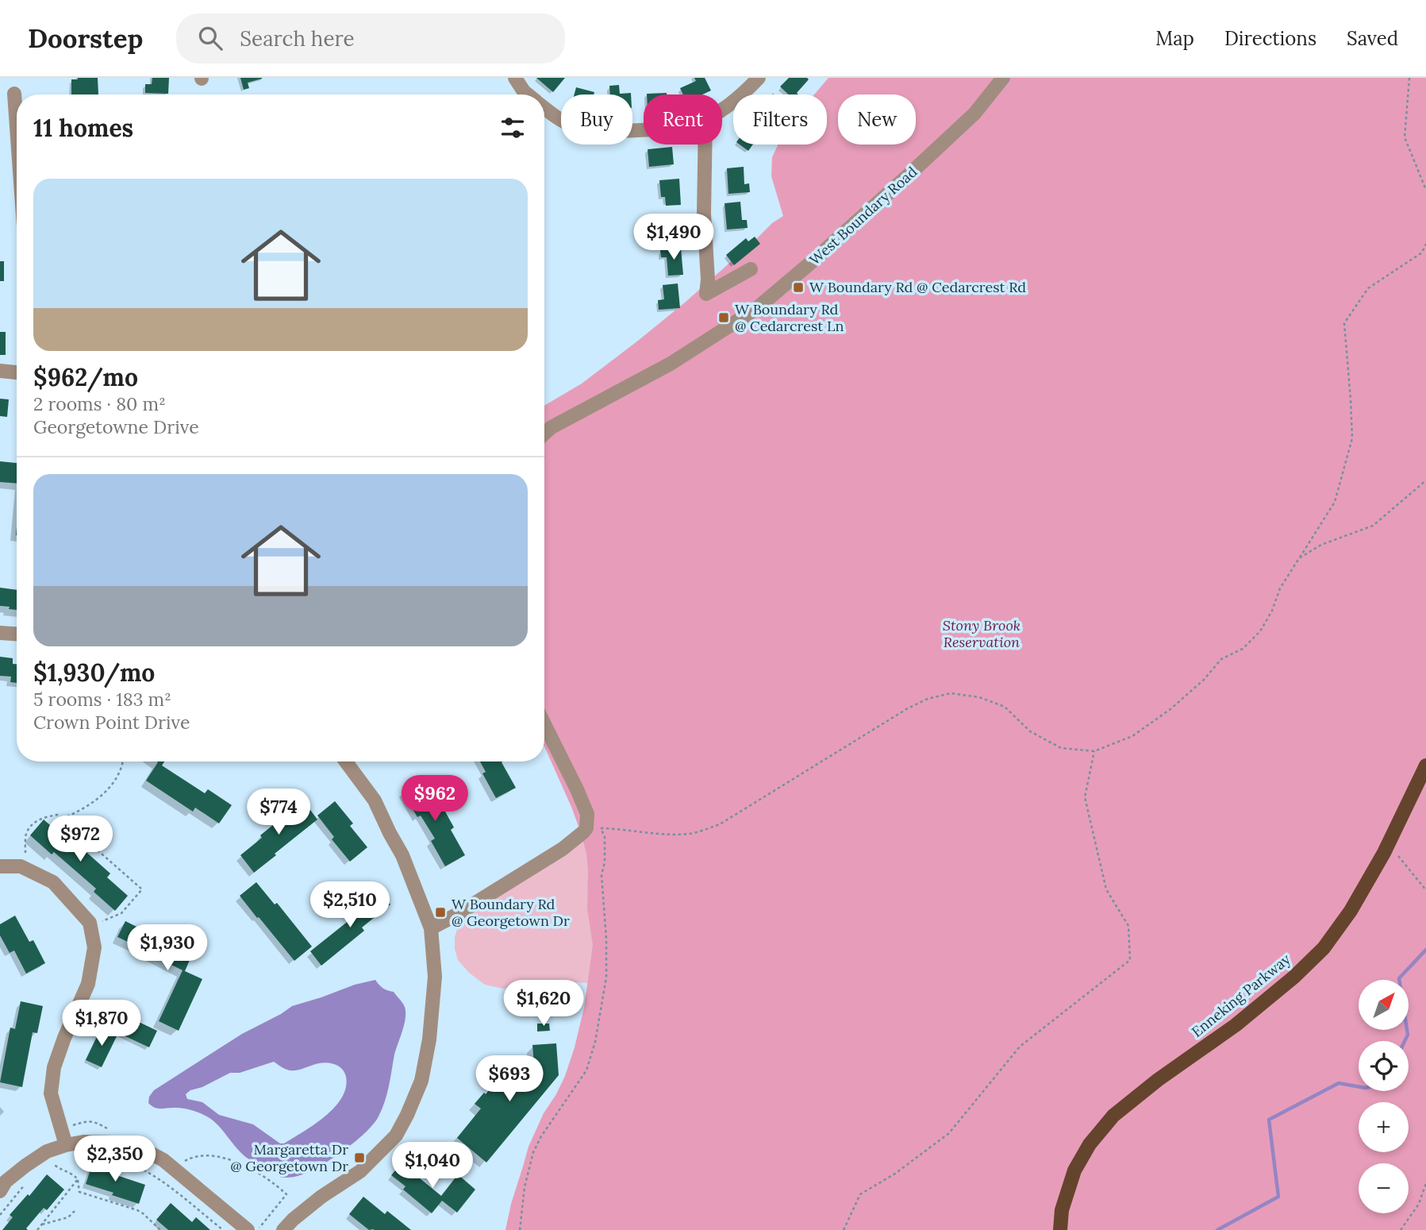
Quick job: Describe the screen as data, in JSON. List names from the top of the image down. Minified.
{"streets":{"main road":["Enneking Parkway"],"street":["West Boundary Road"]},"parks":["Stony Brook Reservation"],"places":{"transit":["W Boundary Rd @ Cedarcrest Rd","W Boundary Rd @ Cedarcrest Ln","W Boundary Rd @ Georgetown Dr","Margaretta Dr @ Georgetown Dr"]},"north":"top right","page":{"header":"Doorstep","search":"Search here","nav":["Map","Directions","Saved"],"chip":["Buy","Rent","Filters","New"],"heading":"11 homes","list":[{"name":"$962/mo","note":"2 rooms · 80 m² · Georgetowne Drive"},{"name":"$1,930/mo","note":"5 rooms · 183 m² · Crown Point Drive"}],"price":["$1,490","$962","$774","$972","$2,510","$1,930","$1,620","$1,870","$693","$2,350","$1,040"],"map_buttons":["+","−"]}}
